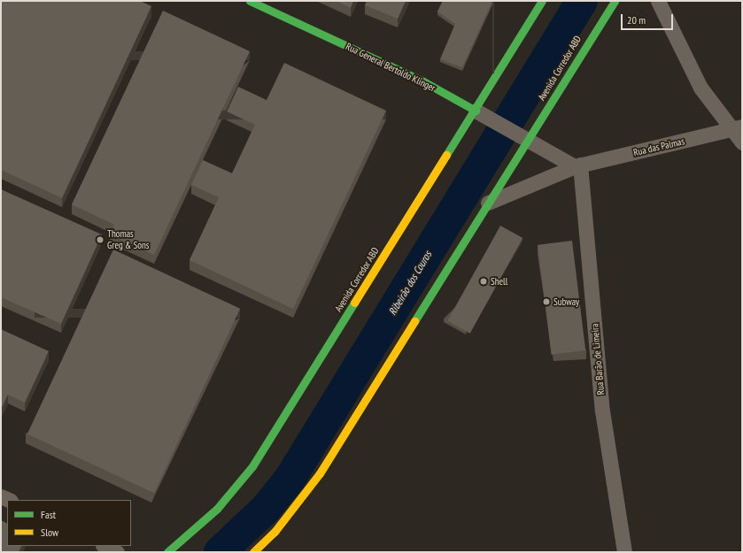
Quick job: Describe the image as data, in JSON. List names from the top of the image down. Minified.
{"streets":{"main road":["Rua General Bertoldo Klinger","Avenida Corredor ABD"],"street":["Rua das Palmas","Rua Barão de Limeira"]},"crossings":[["Rua General Bertoldo Klinger","Avenida Corredor ABD"],["Avenida Corredor ABD","Rua das Palmas"],["Rua das Palmas","Rua Barão de Limeira"]],"water":["Ribeirão dos Couros"],"places":["Thomas Greg & Sons","Shell","Subway"],"legend":["Fast","Slow"],"scale_bar":"20 m"}
